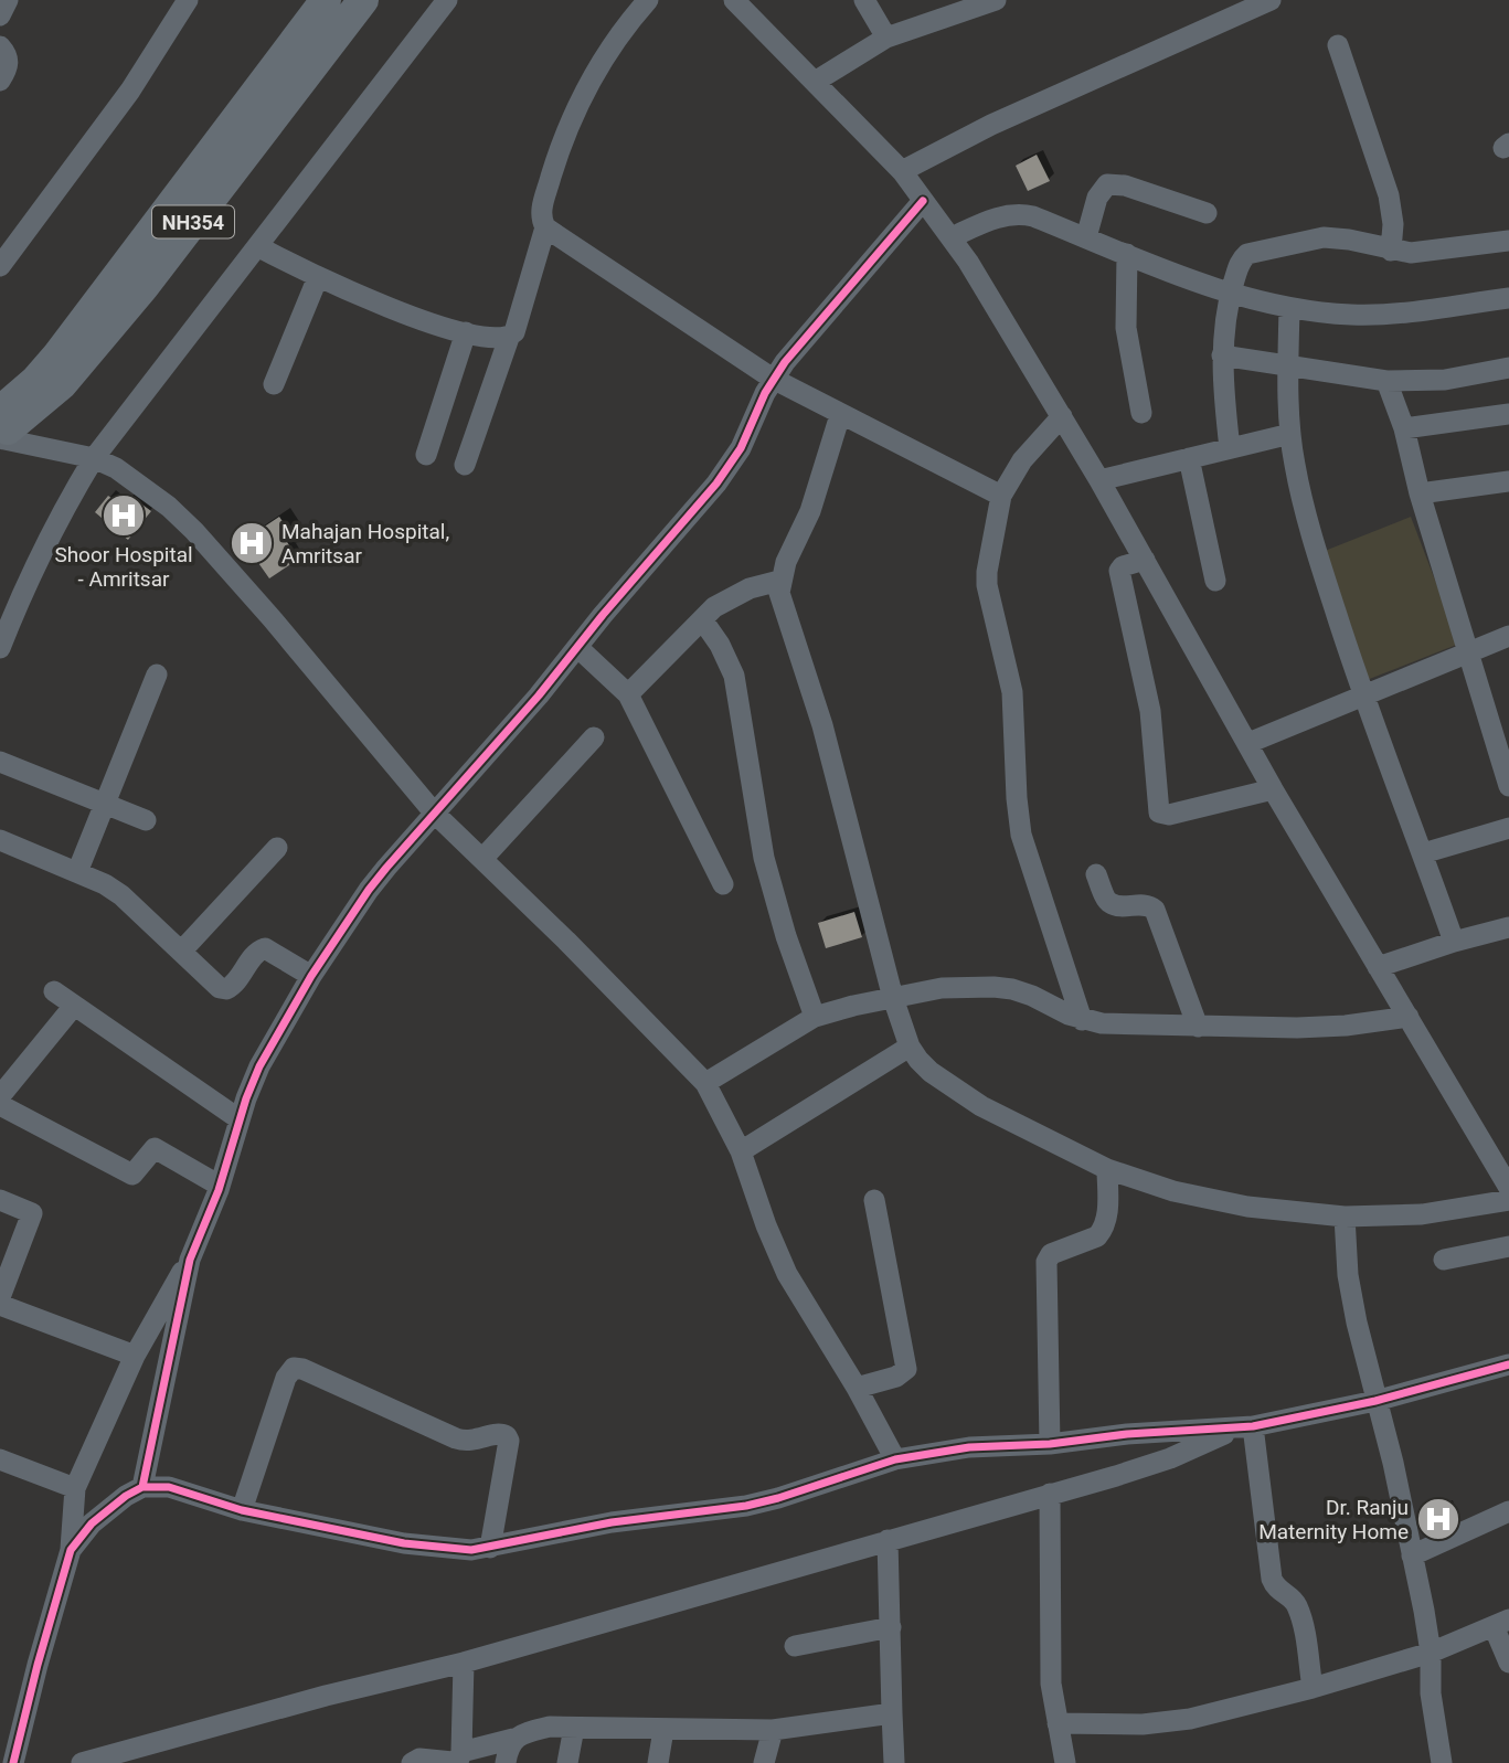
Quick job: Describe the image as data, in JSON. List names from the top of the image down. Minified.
{"streets":{"highway":["NH354"]},"places":{"hospital":["Shoor Hospital - Amritsar","Mahajan Hospital, Amritsar","Dr. Ranju Maternity Home"]}}
